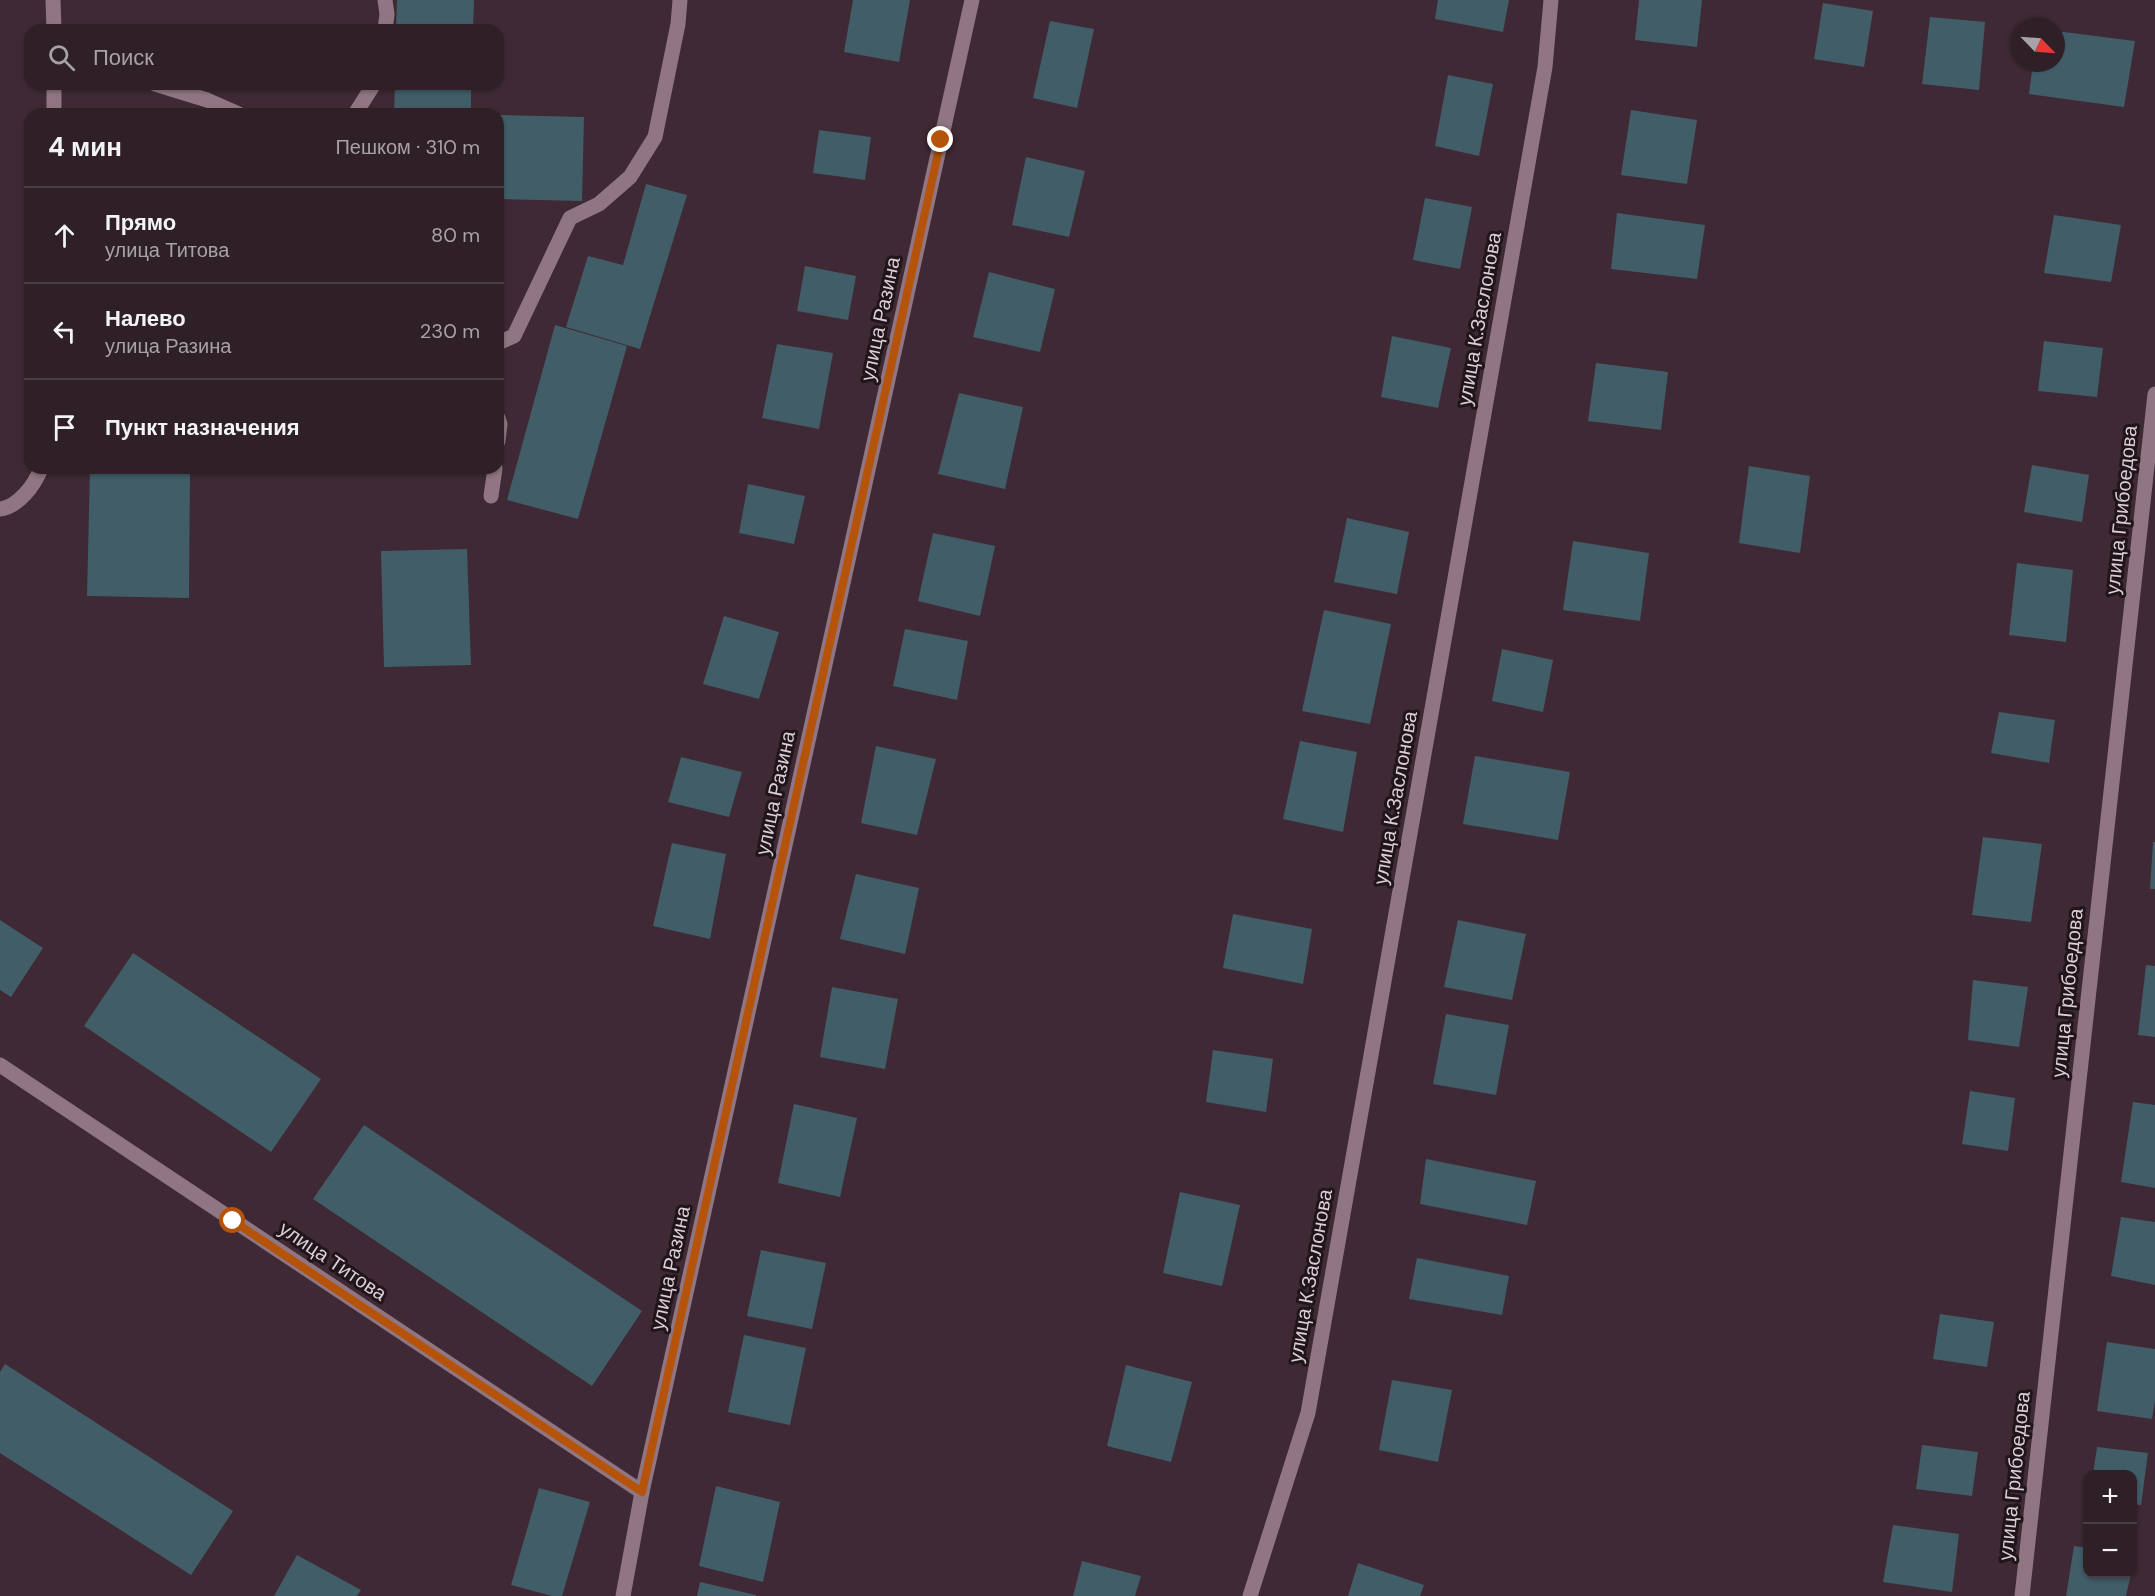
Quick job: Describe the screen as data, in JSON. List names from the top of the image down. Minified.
{"streets":{"street":["улица Разина","улица К.Заслонова","улица Грибоедова","улица Титова"]},"crossings":[["улица Разина","улица Титова"]],"north":"bottom right","page":{"search":"Поиск","heading":["4 мин","Пешком · 310 m"],"list":[["Прямо","улица Титова","80 m"],["Налево","улица Разина","230 m"],"Пункт назначения"],"map_buttons":["+","−"]}}
